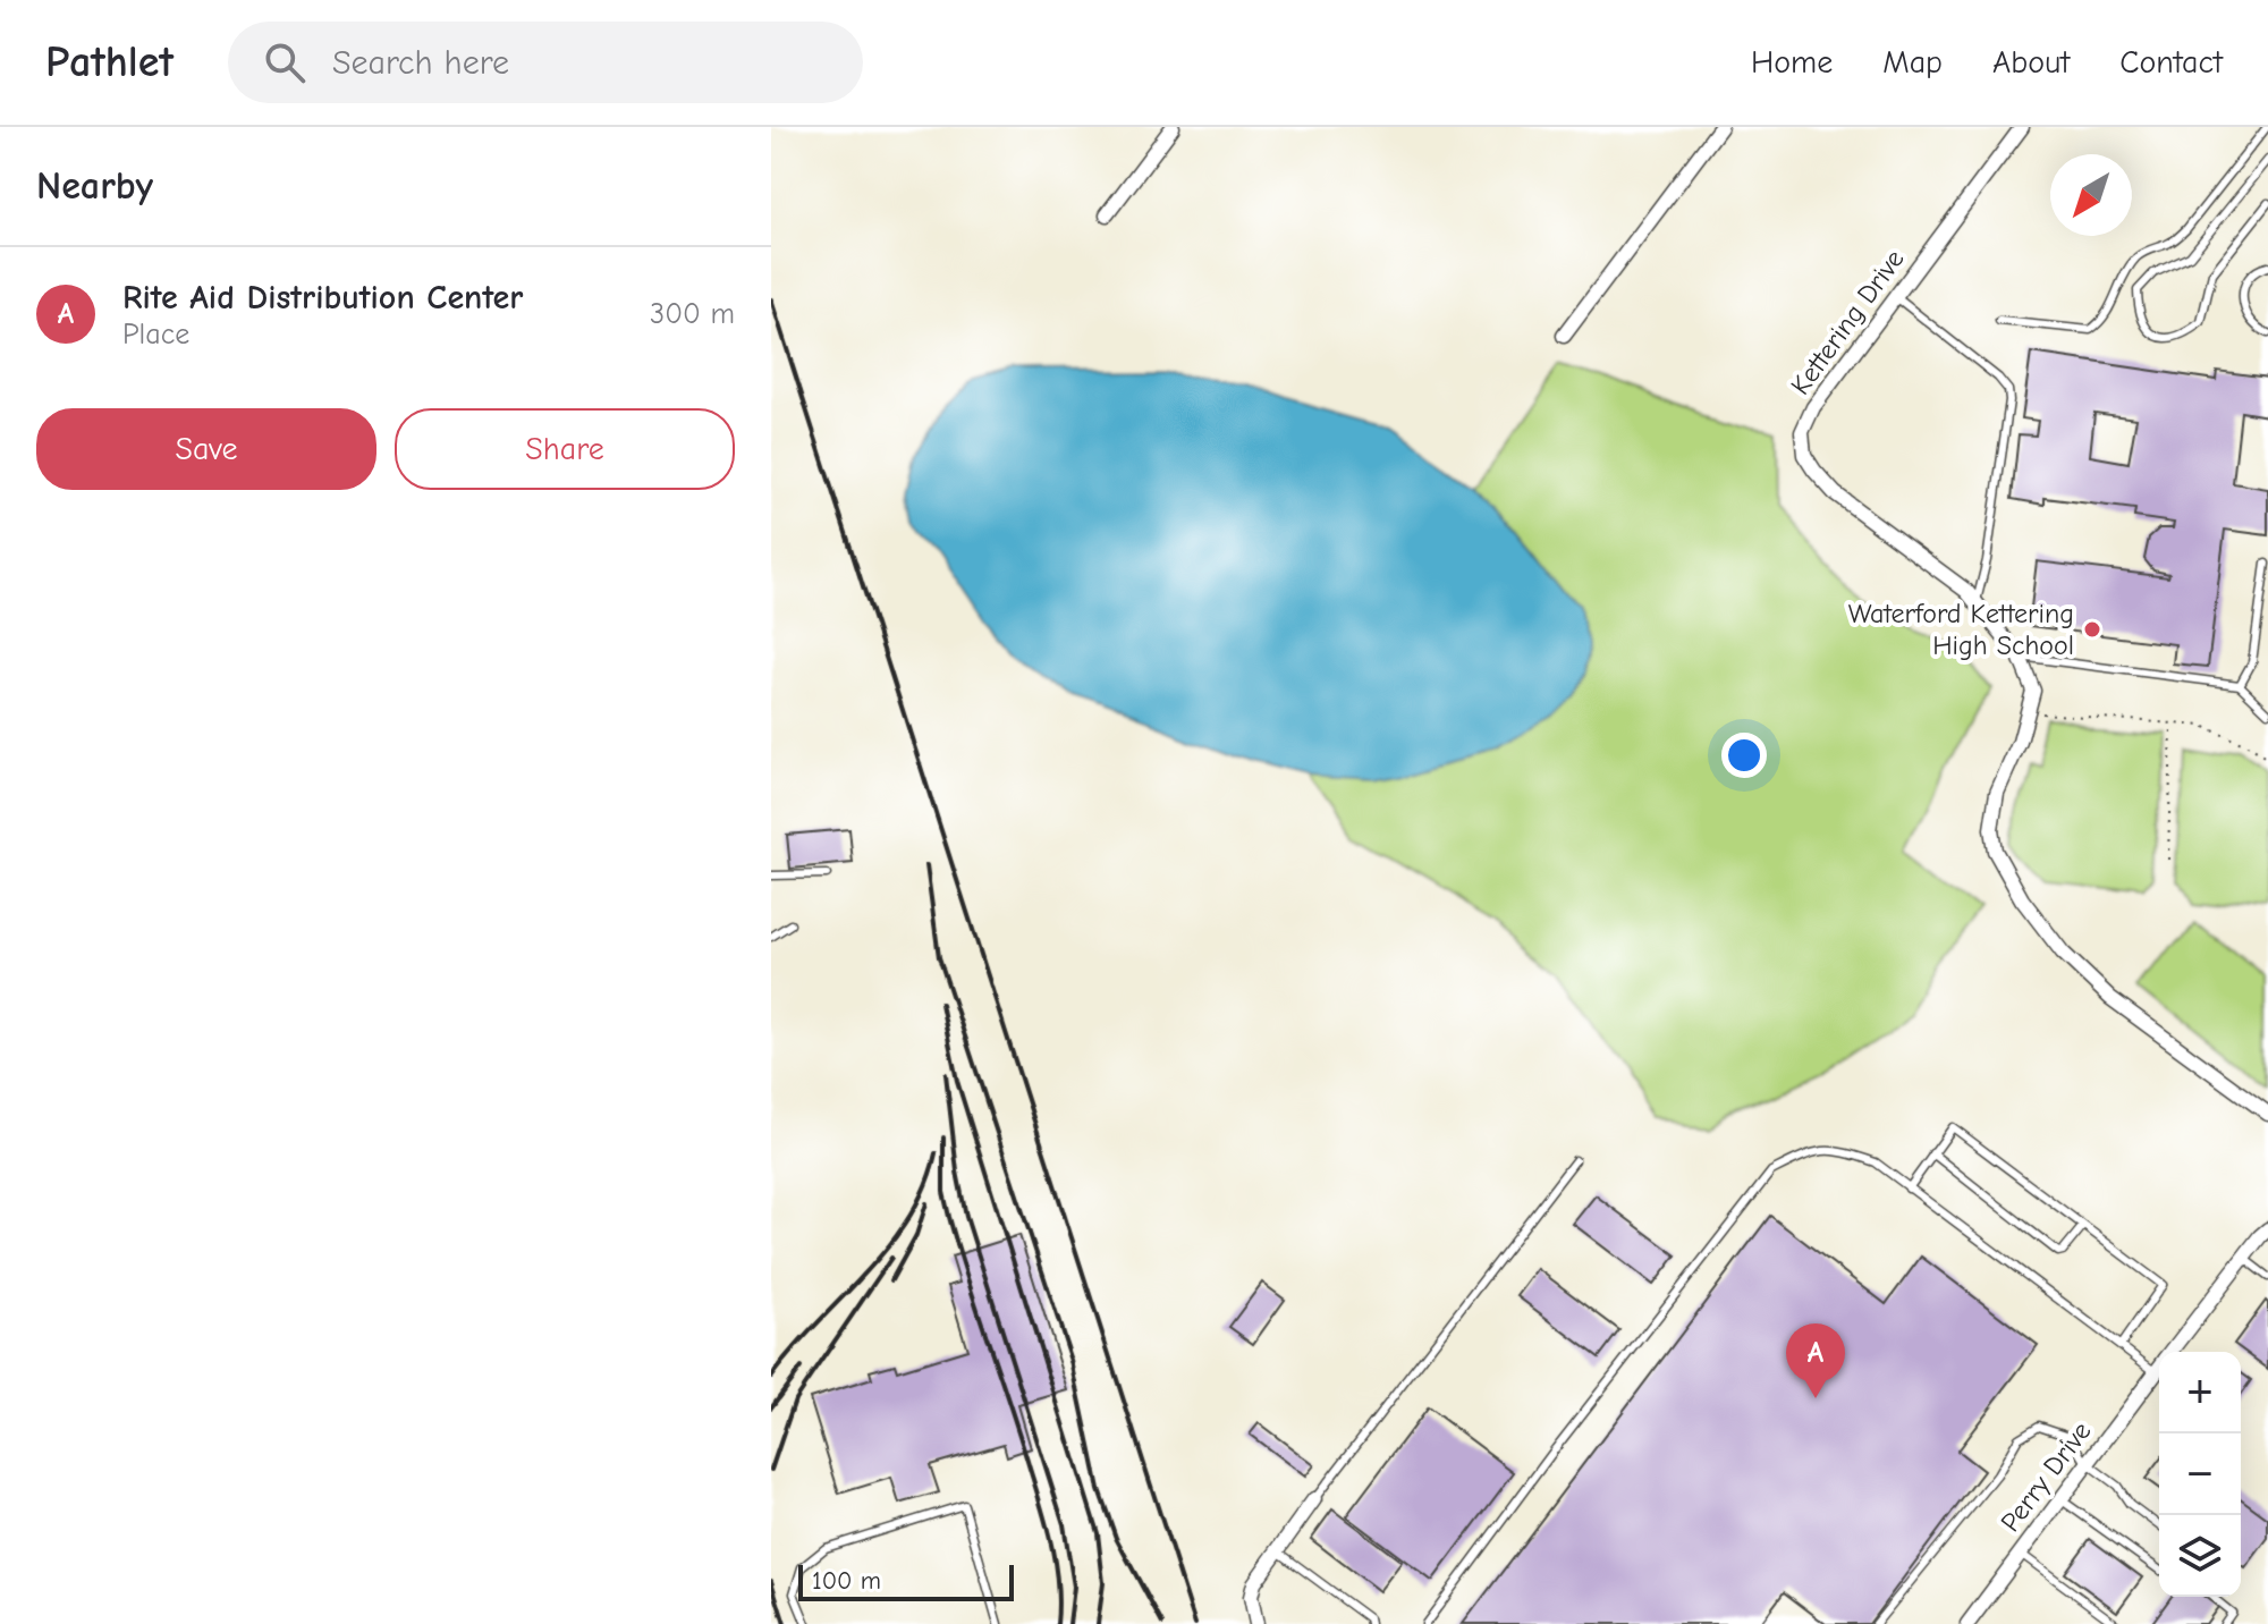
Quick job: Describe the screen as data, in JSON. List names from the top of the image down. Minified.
{"streets":{"street":["Kettering Drive","Perry Drive"]},"places":["Waterford Kettering High School"],"scale_bar":"100 m","north":"bottom left","page":{"header":"Pathlet","search":"Search here","nav":["Home","Map","About","Contact"],"heading":"Nearby","list":[{"mark":"A","name":"Rite Aid Distribution Center","note":"Place","value":"300 m"}],"buttons":["Save","Share"],"pins":"A","map_buttons":["+","−"],"scale":"100 m"}}
